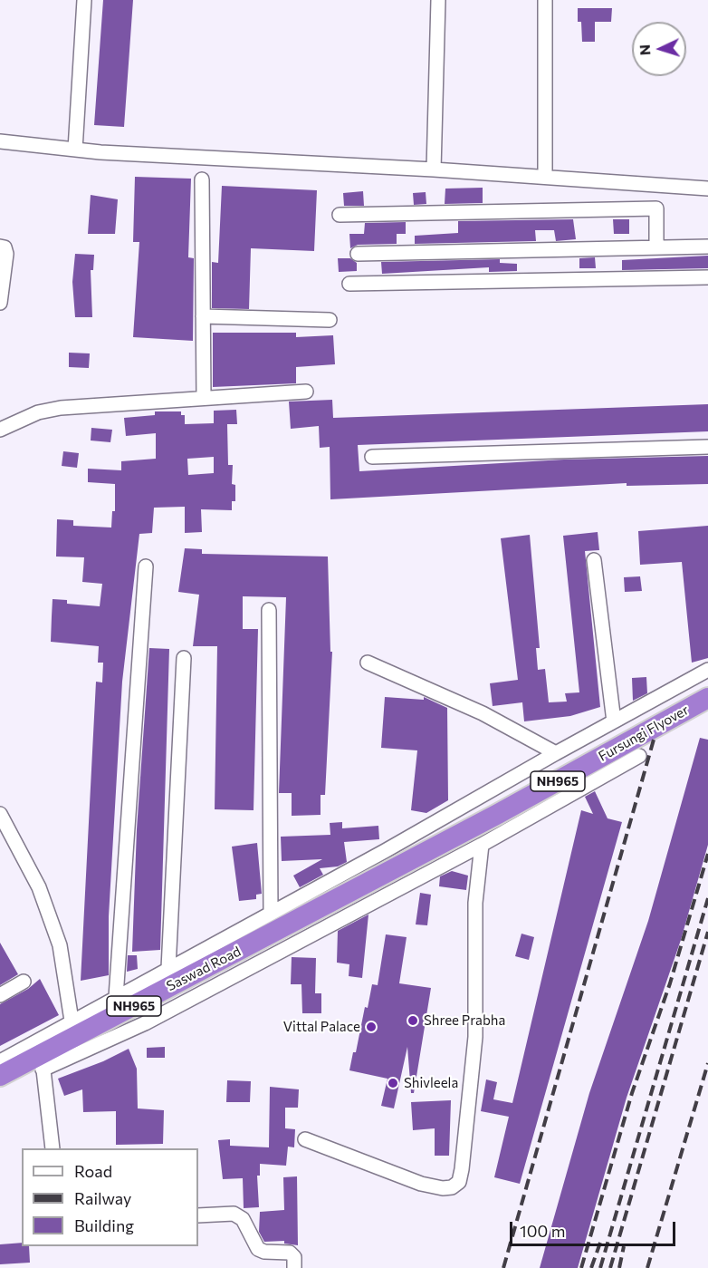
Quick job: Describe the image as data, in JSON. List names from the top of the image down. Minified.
{"streets":{"highway":["Fursungi Flyover","NH965","Saswad Road"]},"crossings":[["Fursungi Flyover","Saswad Road"]],"places":["Shree Prabha","Vittal Palace","Shivleela"],"legend":["Road","Railway","Building"],"scale_bar":"100 m","north":"left"}
